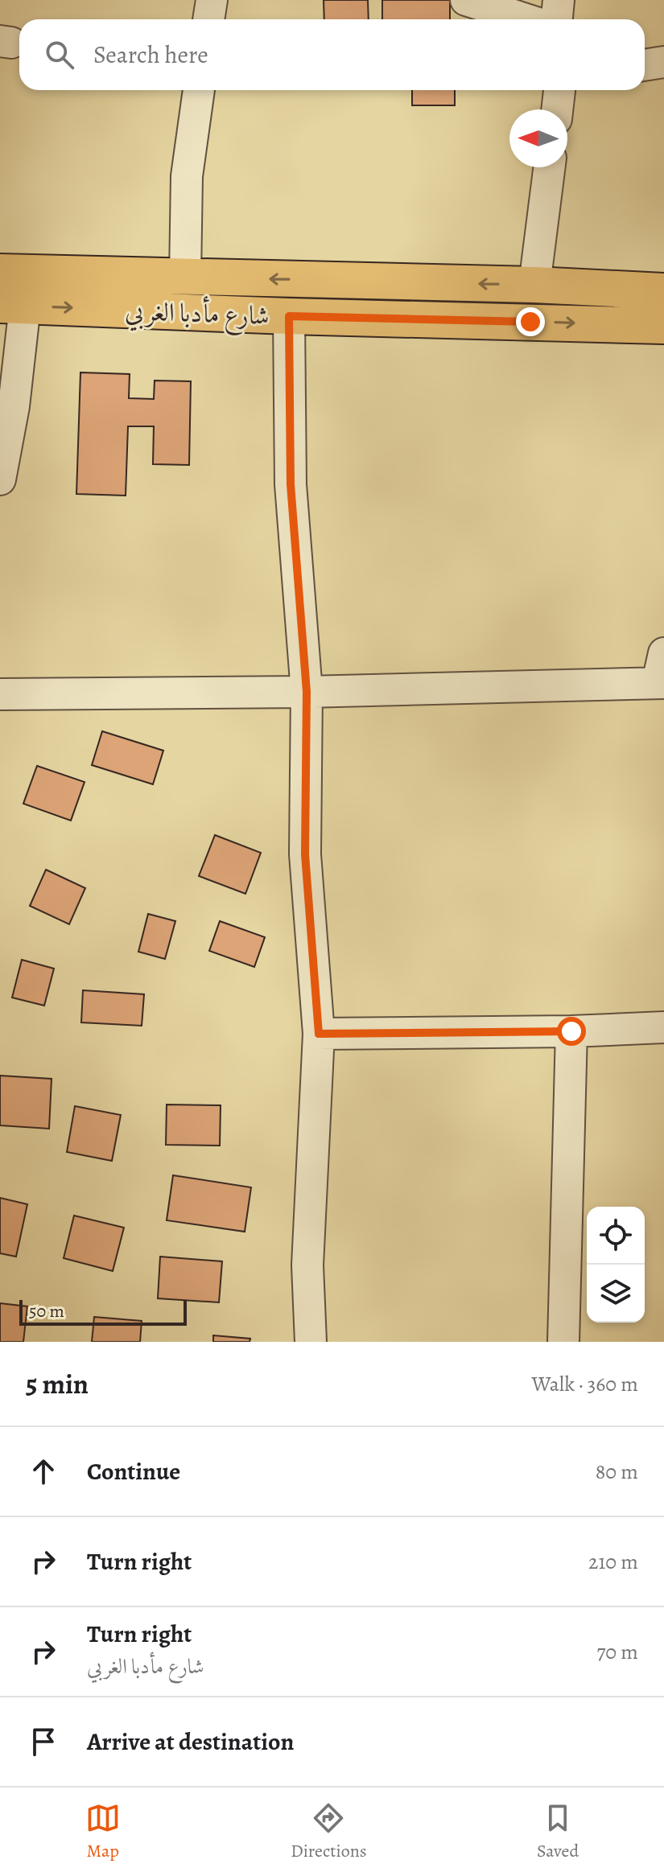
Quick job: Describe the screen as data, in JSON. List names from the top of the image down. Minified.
{"streets":{"main road":["شارع مأدبا الغربي"]},"scale_bar":"50 m","north":"left","page":{"search":"Search here","scale":"50 m","heading":["5 min","Walk · 360 m"],"list":[["Continue","80 m"],["Turn right","210 m"],["Turn right","شارع مأدبا الغربي","70 m"],"Arrive at destination"],"nav":["Map","Directions","Saved"]}}
